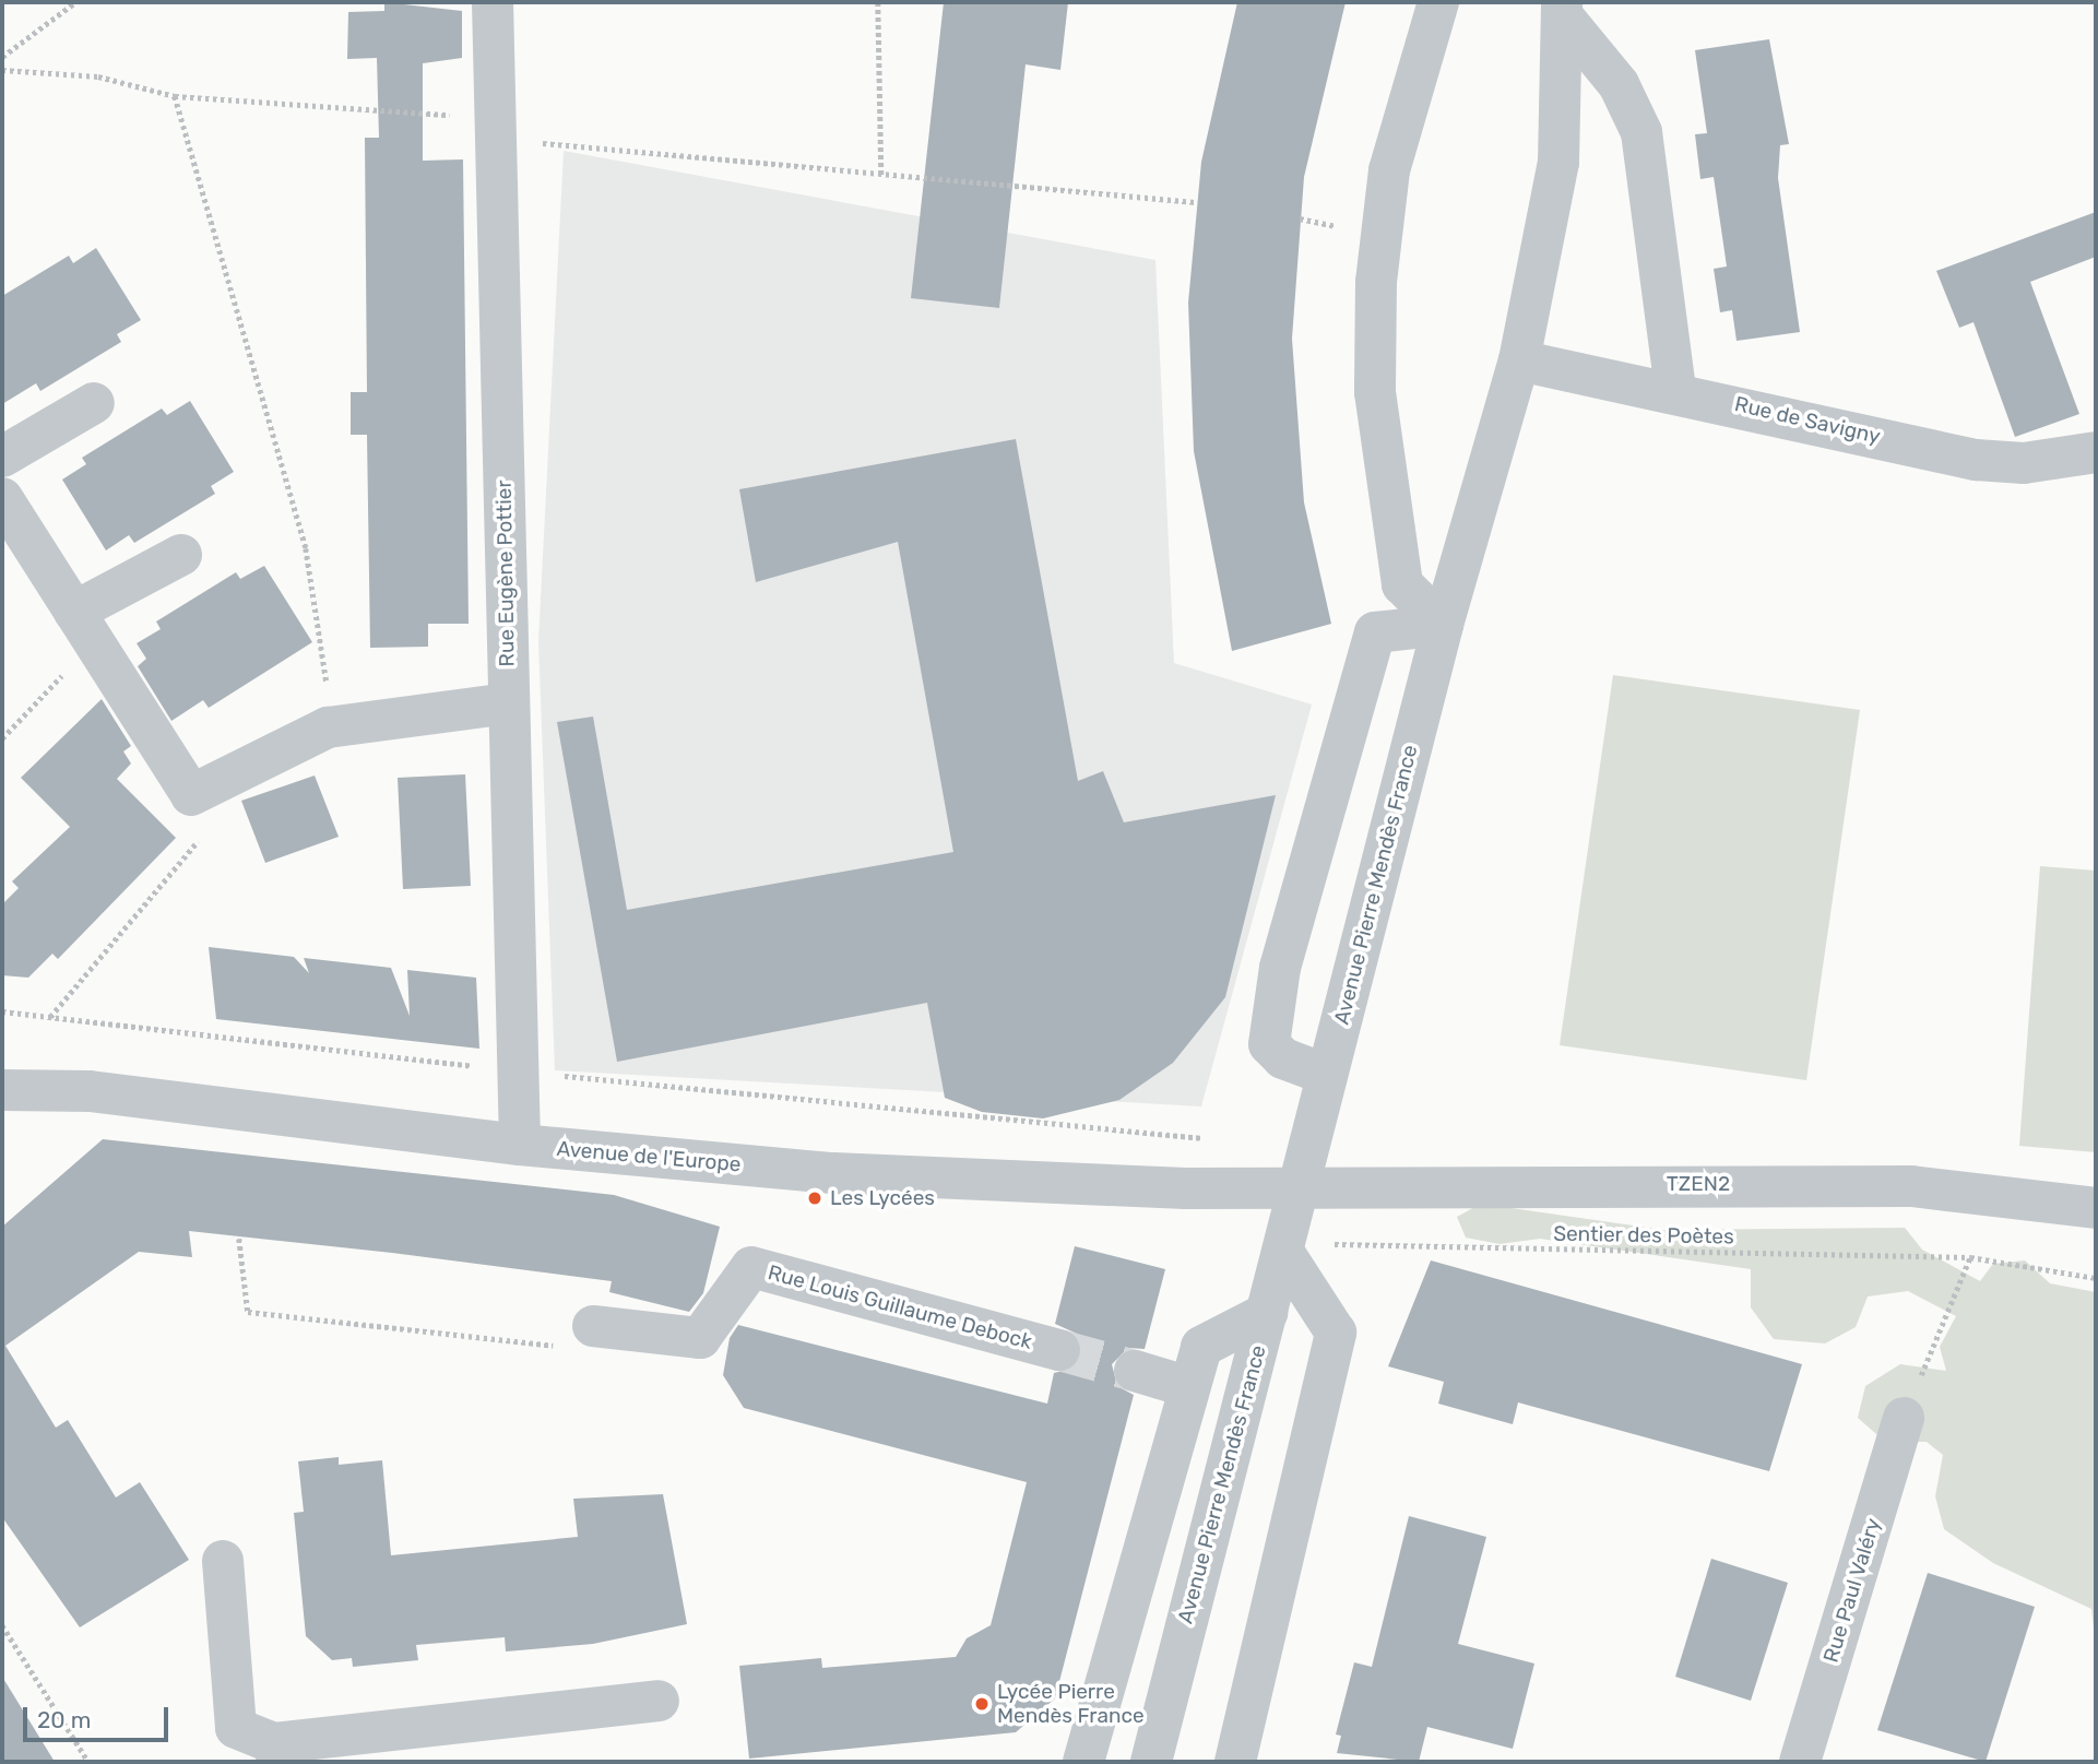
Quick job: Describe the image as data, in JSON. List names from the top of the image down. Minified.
{"streets":{"street":["Rue de Savigny","Rue Eugène Pottier","Avenue Pierre Mendès France","Avenue de l'Europe","TZEN2","Rue Louis Guillaume Debock","Rue Paul Valéry"],"path":["Sentier des Poètes"]},"crossings":[["Rue de Savigny","Avenue Pierre Mendès France"],["Rue Eugène Pottier","Avenue de l'Europe"],["Avenue Pierre Mendès France","Avenue de l'Europe"],["Avenue Pierre Mendès France","TZEN2"],["Avenue Pierre Mendès France","Sentier des Poètes"],["Avenue de l'Europe","TZEN2"],["Avenue de l'Europe","Sentier des Poètes"],["TZEN2","Sentier des Poètes"]],"places":["Les Lycées","Lycée Pierre Mendès France"],"scale_bar":"20 m"}
